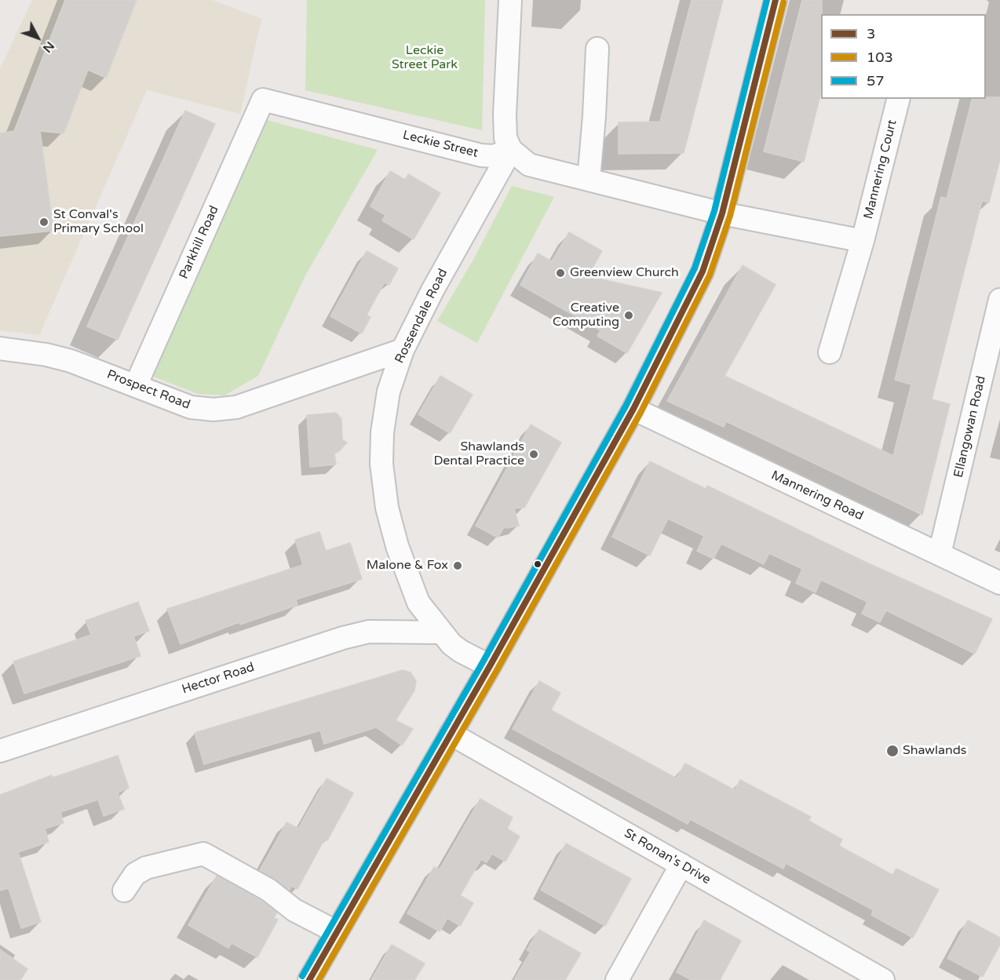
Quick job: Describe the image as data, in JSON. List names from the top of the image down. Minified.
{"streets":{"street":["Leckie Street","Mannering Court","Parkhill Road","Rossendale Road","Prospect Road","Ellangowan Road","Mannering Road","Hector Road","St Ronan's Drive"]},"crossings":[["Leckie Street","Parkhill Road"],["Leckie Street","Rossendale Road"],["Parkhill Road","Prospect Road"],["Rossendale Road","Prospect Road"],["Rossendale Road","Hector Road"],["Ellangowan Road","Mannering Road"]],"parks":["Leckie Street Park"],"places":["St Conval's Primary School","Greenview Church","Creative Computing","Shawlands Dental Practice","Malone & Fox","Shawlands"],"lines":["transit line 3","transit line 57","transit line 103"],"legend":["3","103","57"],"north":"bottom right"}
